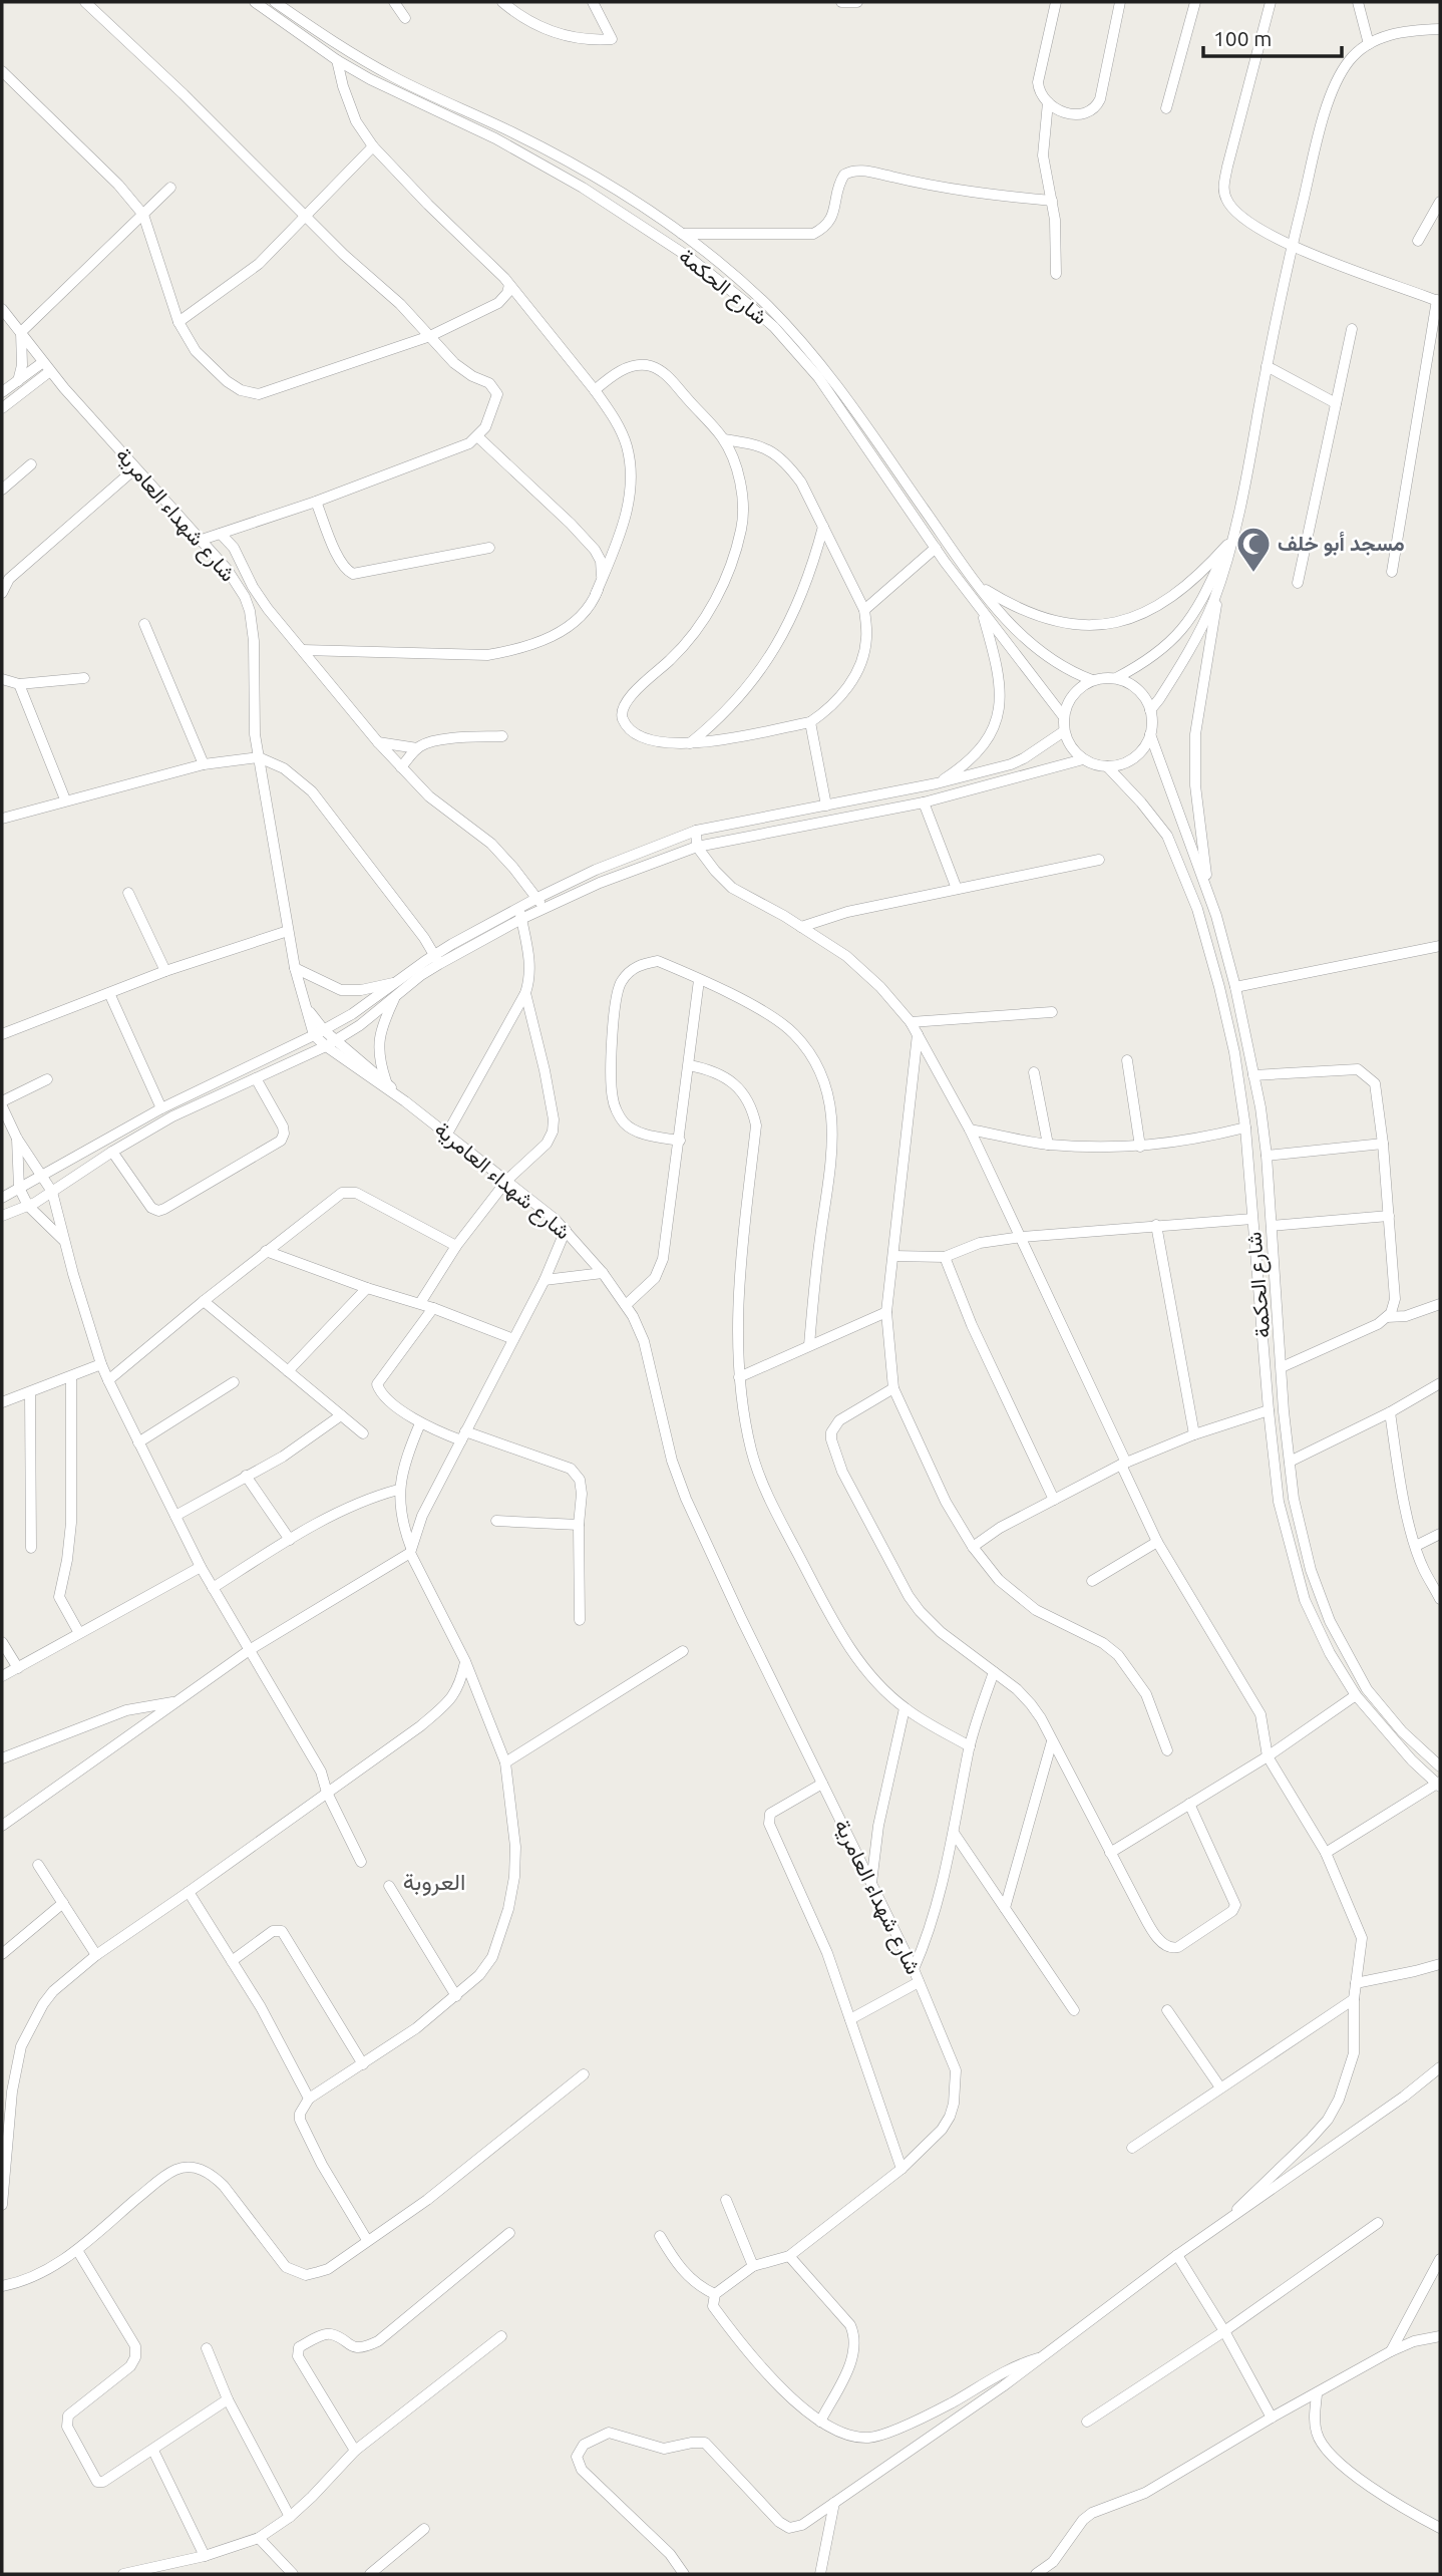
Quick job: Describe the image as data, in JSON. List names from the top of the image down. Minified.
{"streets":{"street":["شارع الحكمة","شارع شهداء العامرية"]},"districts":["العروبة"],"places":{"mosque":["مسجد أبو خلف"]},"scale_bar":"100 m"}
